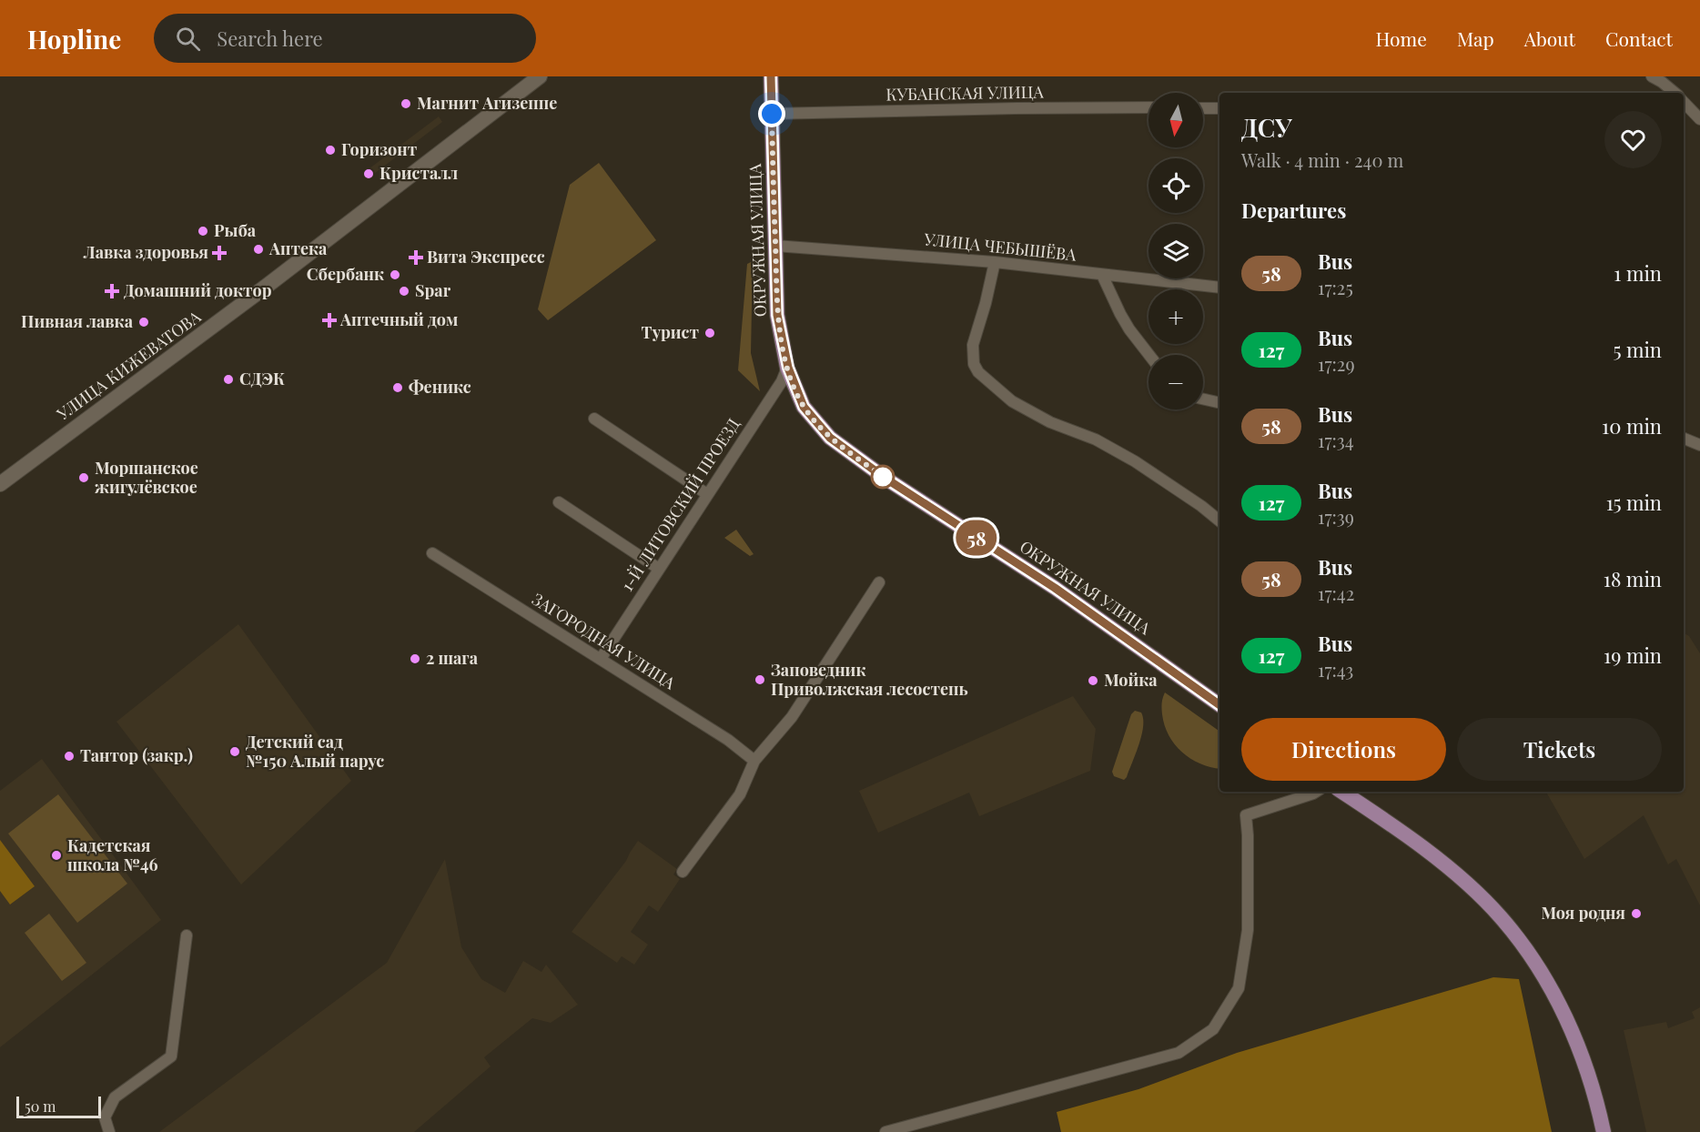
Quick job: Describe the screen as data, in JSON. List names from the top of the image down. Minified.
{"streets":{"main road":["ОКРУЖНАЯ УЛИЦА","УЛИЦА КИЖЕВАТОВА"],"street":["КУБАНСКАЯ УЛИЦА","УЛИЦА ЧЕБЫШЁВА","1-Й ЛИТОВСКИЙ ПРОЕЗД","ЗАГОРОДНАЯ УЛИЦА"]},"crossings":[["КУБАНСКАЯ УЛИЦА","ОКРУЖНАЯ УЛИЦА"],["ОКРУЖНАЯ УЛИЦА","УЛИЦА ЧЕБЫШЁВА"],["ОКРУЖНАЯ УЛИЦА","1-Й ЛИТОВСКИЙ ПРОЕЗД"],["1-Й ЛИТОВСКИЙ ПРОЕЗД","ЗАГОРОДНАЯ УЛИЦА"]],"places":{"other":["Магнит Агизеппе","Горизонт","Кристалл","Рыба","Аптека","Сбербанк","Spar","Пивная лавка","Турист","СДЭК","Феникс","Моршанское жигулёвское","2 шага","Заповедник Приволжская лесостепь","Мойка","Детский сад №150 Алый парус","Тантор (закр.)","Кадетская школа №46","Моя родня"],"health":["Лавка здоровья","Вита Экспресс","Домашний доктор","Аптечный дом"]},"lines":["bus line 58"],"scale_bar":"50 m","north":"bottom","page":{"header":"Hopline","search":"Search here","nav":["Home","Map","About","Contact"],"on_map":"58","map_buttons":["+","−"],"heading":[["ДСУ","Walk · 4 min · 240 m"],"Departures"],"list":[{"mark":"58","name":"Bus","note":"17:25","value":"1 min"},{"mark":"127","name":"Bus","note":"17:29","value":"5 min"},{"mark":"58","name":"Bus","note":"17:34","value":"10 min"},{"mark":"127","name":"Bus","note":"17:39","value":"15 min"},{"mark":"58","name":"Bus","note":"17:42","value":"18 min"},{"mark":"127","name":"Bus","note":"17:43","value":"19 min"}],"buttons":["Directions","Tickets"],"scale":"50 m"}}
